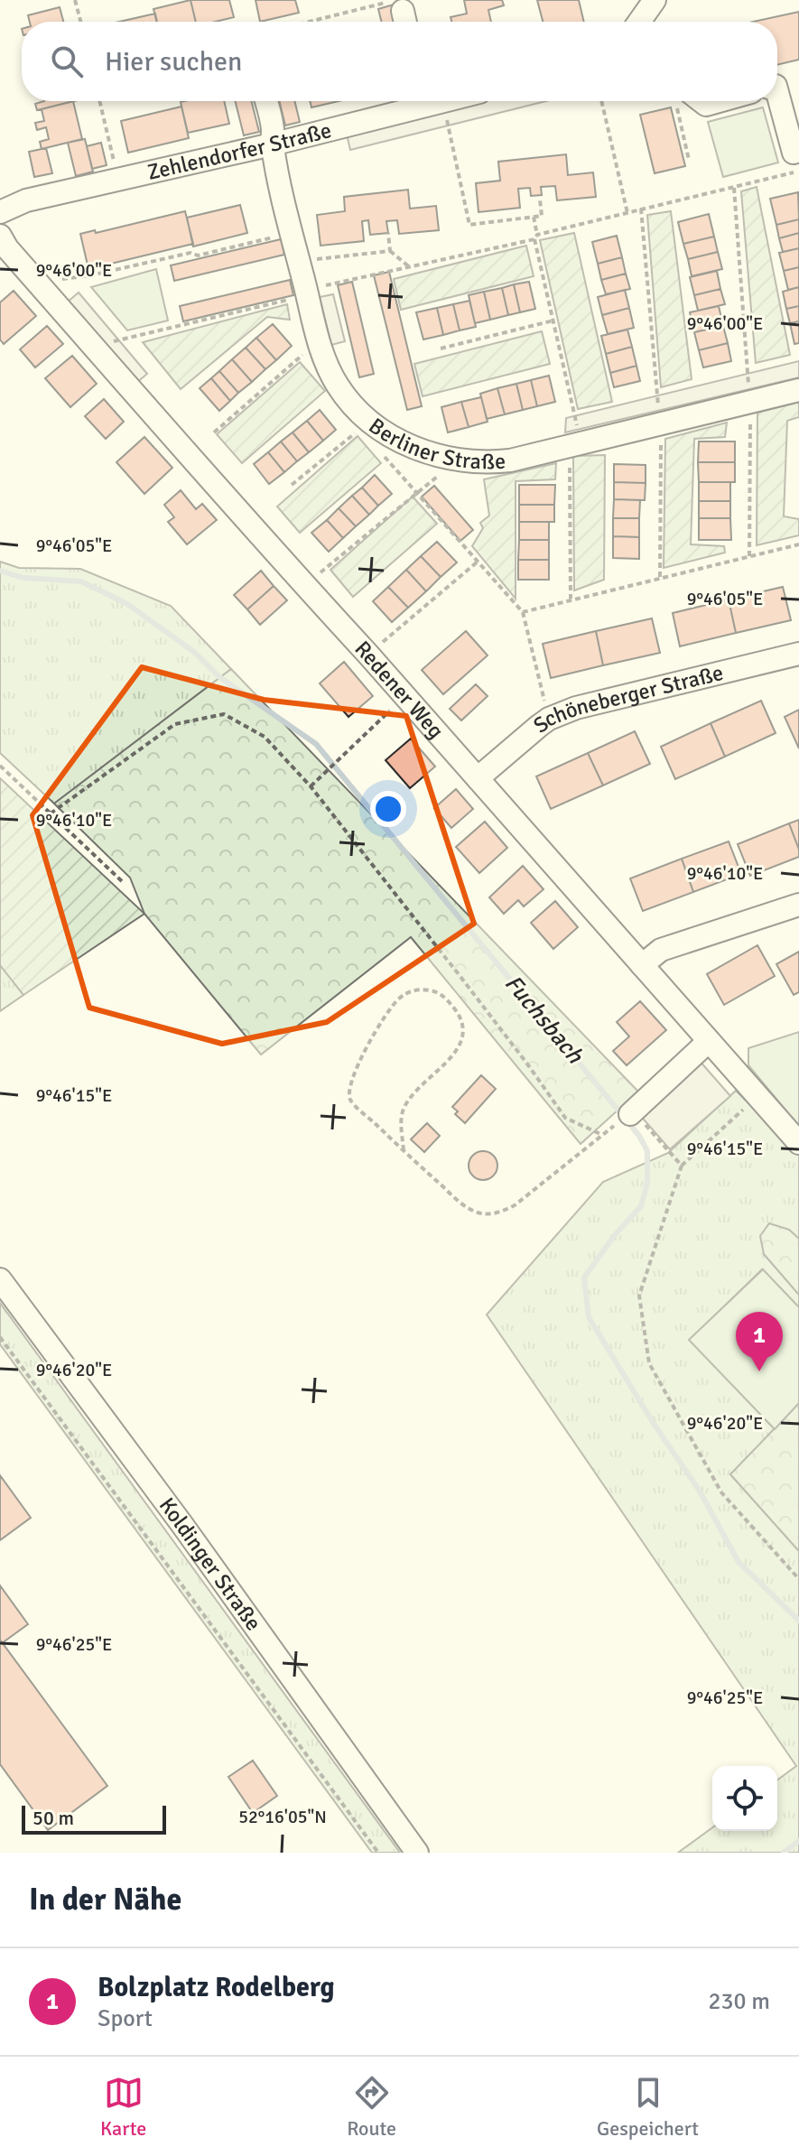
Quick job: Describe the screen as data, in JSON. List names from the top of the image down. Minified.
{"streets":{"street":["Zehlendorfer Straße","Berliner Straße","Redener Weg","Schöneberger Straße","Koldinger Straße"]},"crossings":[["Zehlendorfer Straße","Berliner Straße"],["Redener Weg","Schöneberger Straße"]],"water":["Fuchsbach"],"scale_bar":"50 m","page":{"search":"Hier suchen","pins":"1","scale":"50 m","heading":"In der Nähe","list":[{"mark":"1","name":"Bolzplatz Rodelberg","note":"Sport","value":"230 m"}],"nav":["Karte","Route","Gespeichert"]},"coordinates":["9°46'00\"E","9°46'05\"E","9°46'10\"E","9°46'15\"E","9°46'20\"E","9°46'25\"E","52°16'05\"N"]}
